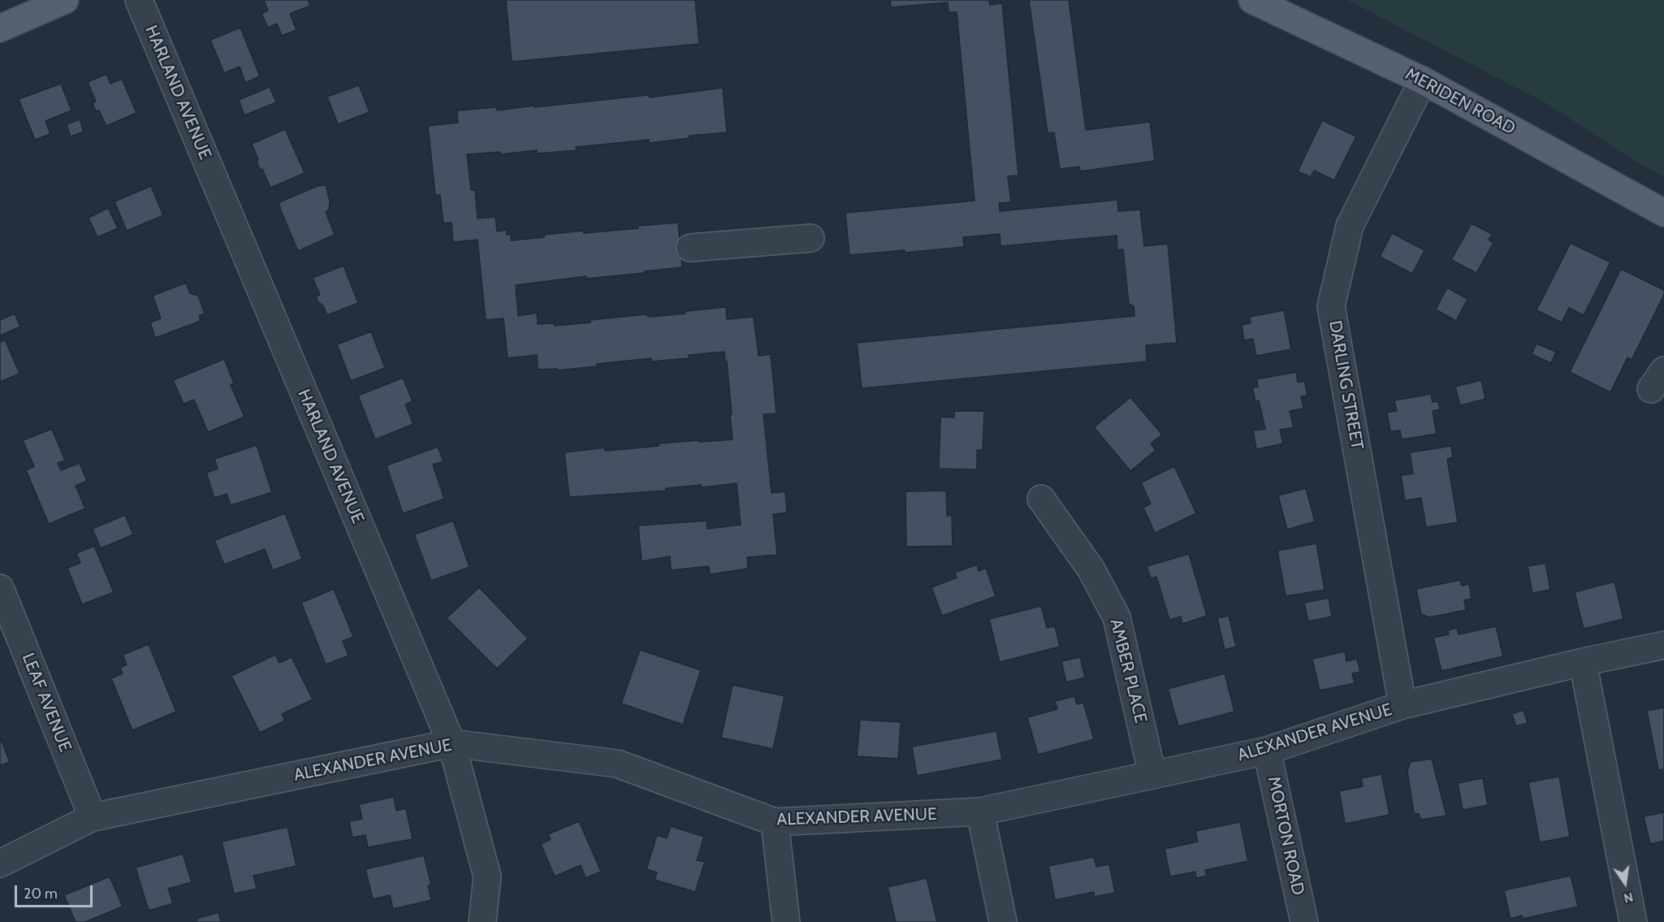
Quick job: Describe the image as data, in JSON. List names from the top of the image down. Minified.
{"streets":{"main road":["MERIDEN ROAD"],"street":["HARLAND AVENUE","DARLING STREET","AMBER PLACE","LEAF AVENUE","ALEXANDER AVENUE","MORTON ROAD"]},"crossings":[["HARLAND AVENUE","ALEXANDER AVENUE"],["MERIDEN ROAD","DARLING STREET"],["DARLING STREET","ALEXANDER AVENUE"],["AMBER PLACE","ALEXANDER AVENUE"],["LEAF AVENUE","ALEXANDER AVENUE"],["ALEXANDER AVENUE","MORTON ROAD"]],"scale_bar":"20 m","north":"bottom"}
